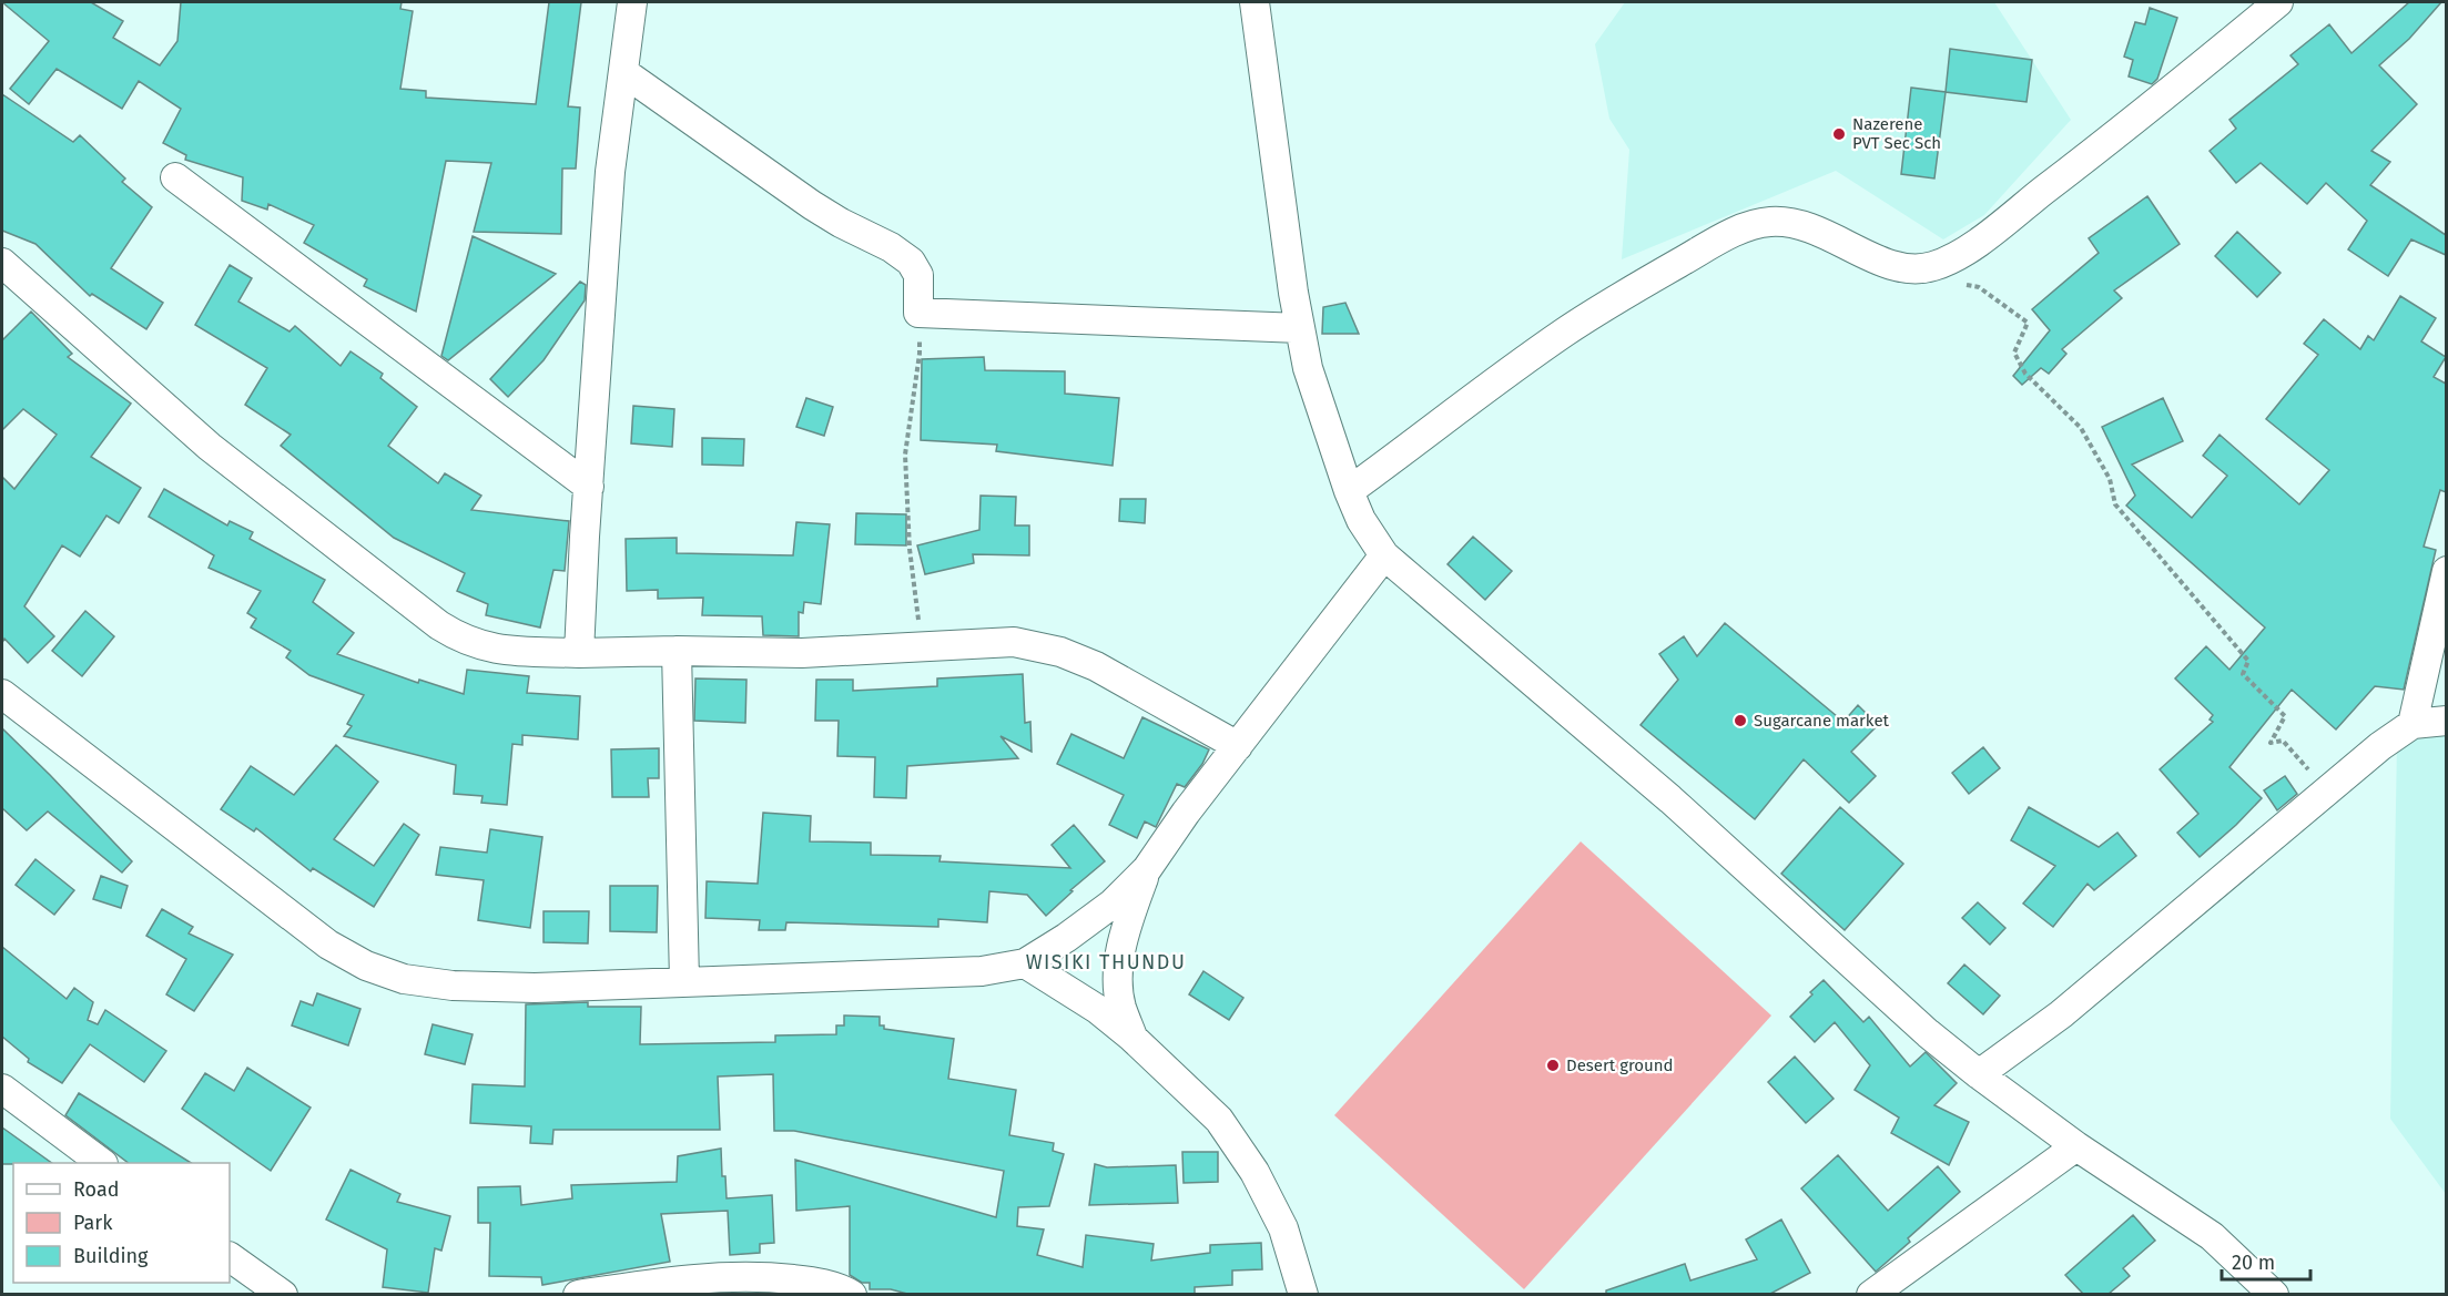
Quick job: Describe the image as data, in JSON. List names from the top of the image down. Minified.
{"districts":["WISIKI THUNDU"],"places":["Nazerene PVT Sec Sch","Sugarcane market","Desert ground"],"legend":["Road","Park","Building"],"scale_bar":"20 m"}
